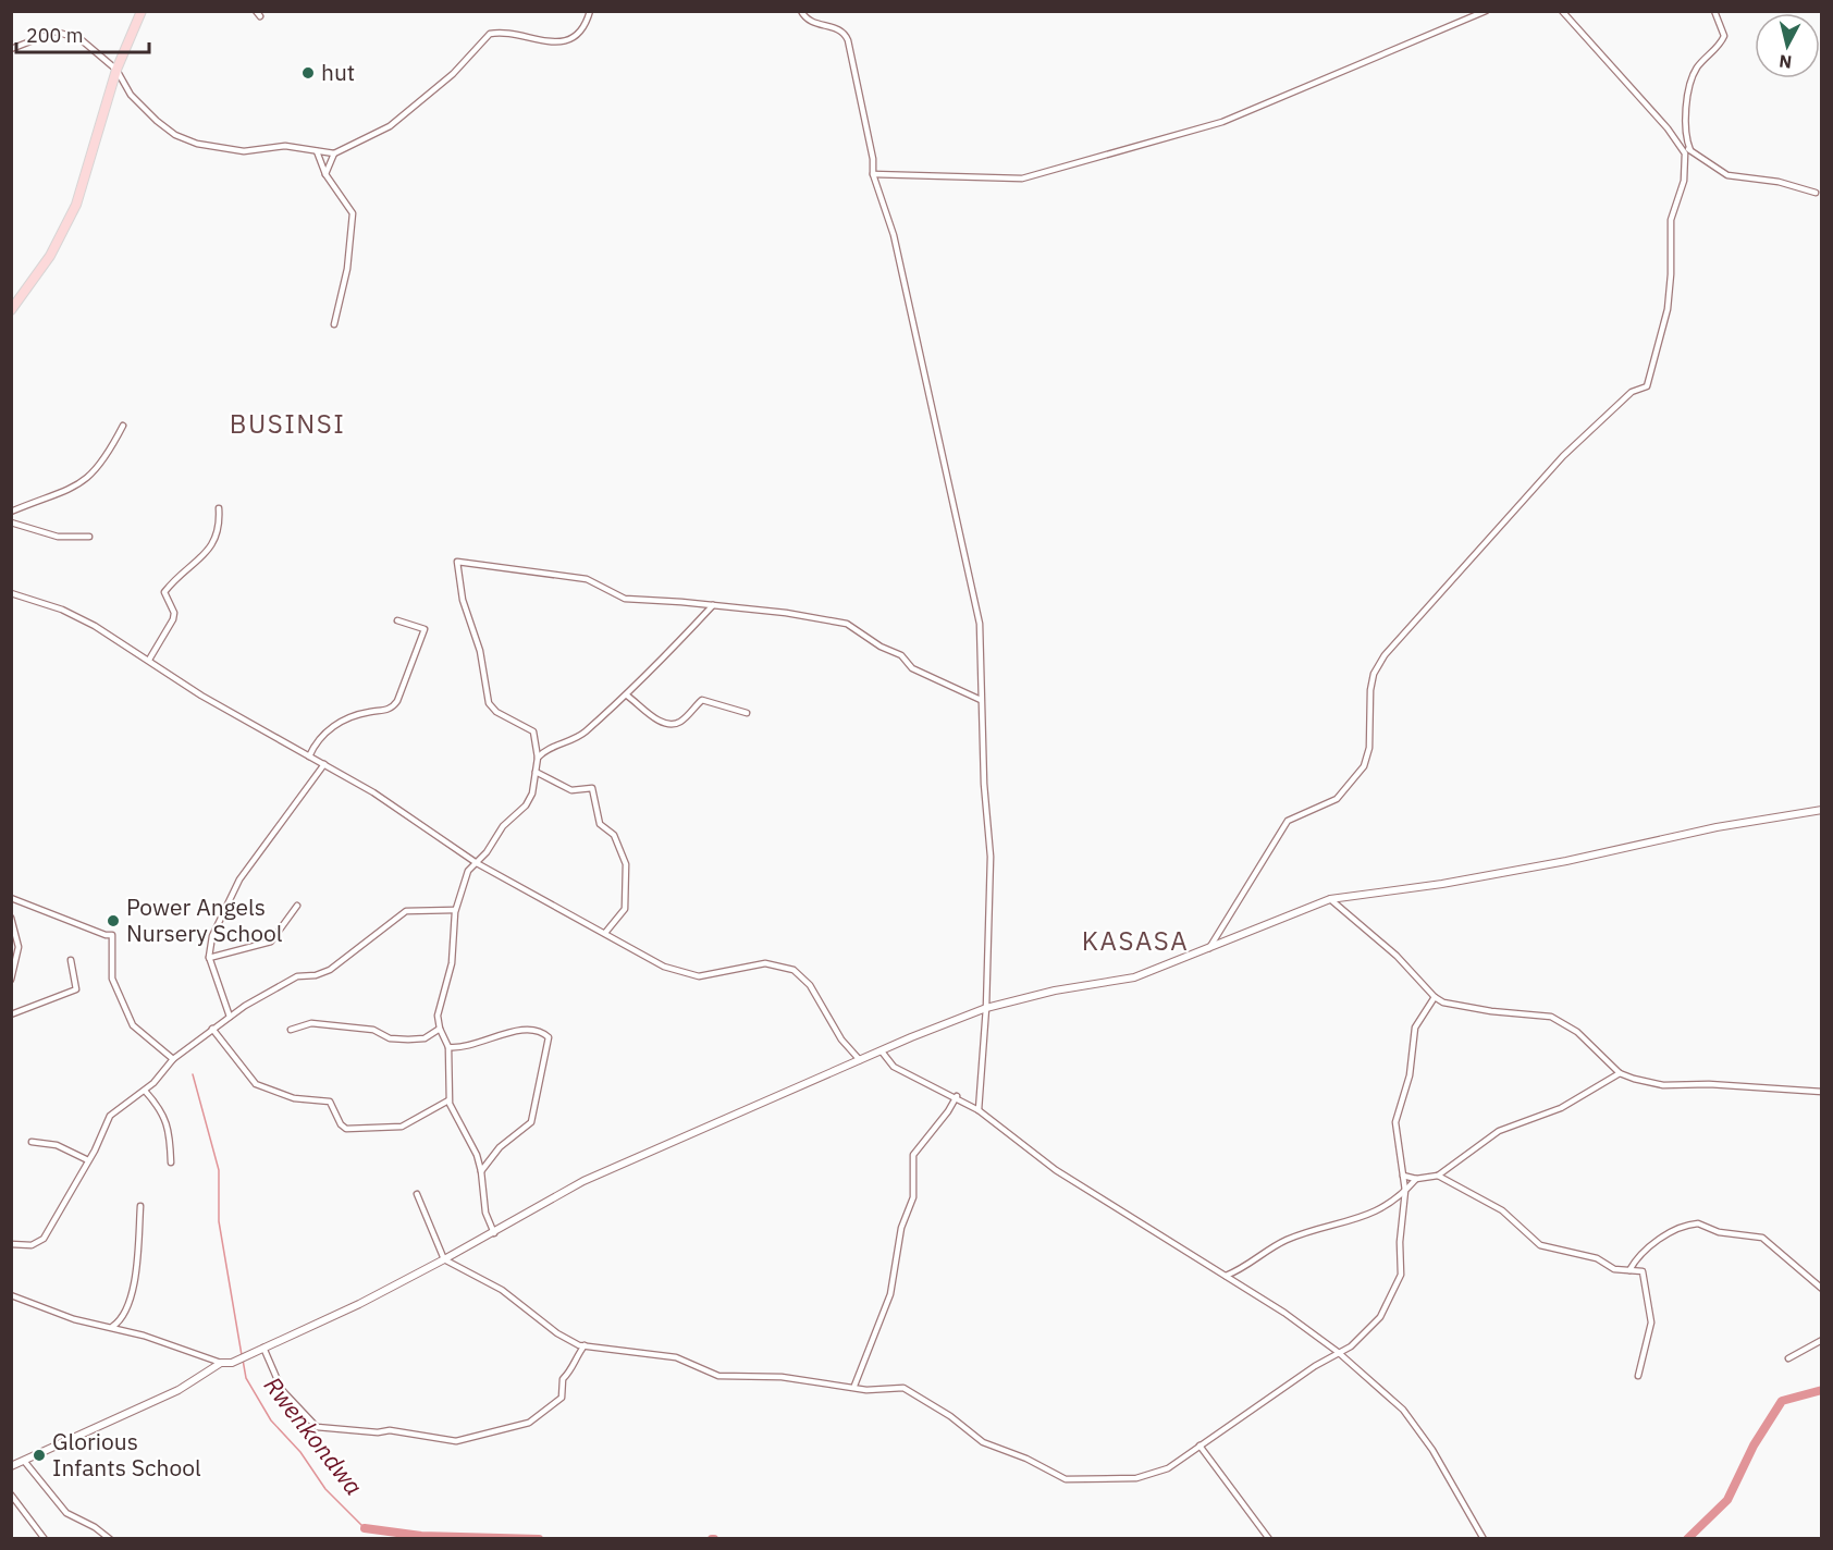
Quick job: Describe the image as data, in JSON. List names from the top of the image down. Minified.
{"districts":["BUSINSI","KASASA"],"water":["Rwenkondwa"],"places":["hut","Power Angels Nursery School","Glorious Infants School"],"scale_bar":"200 m","north":"bottom"}
